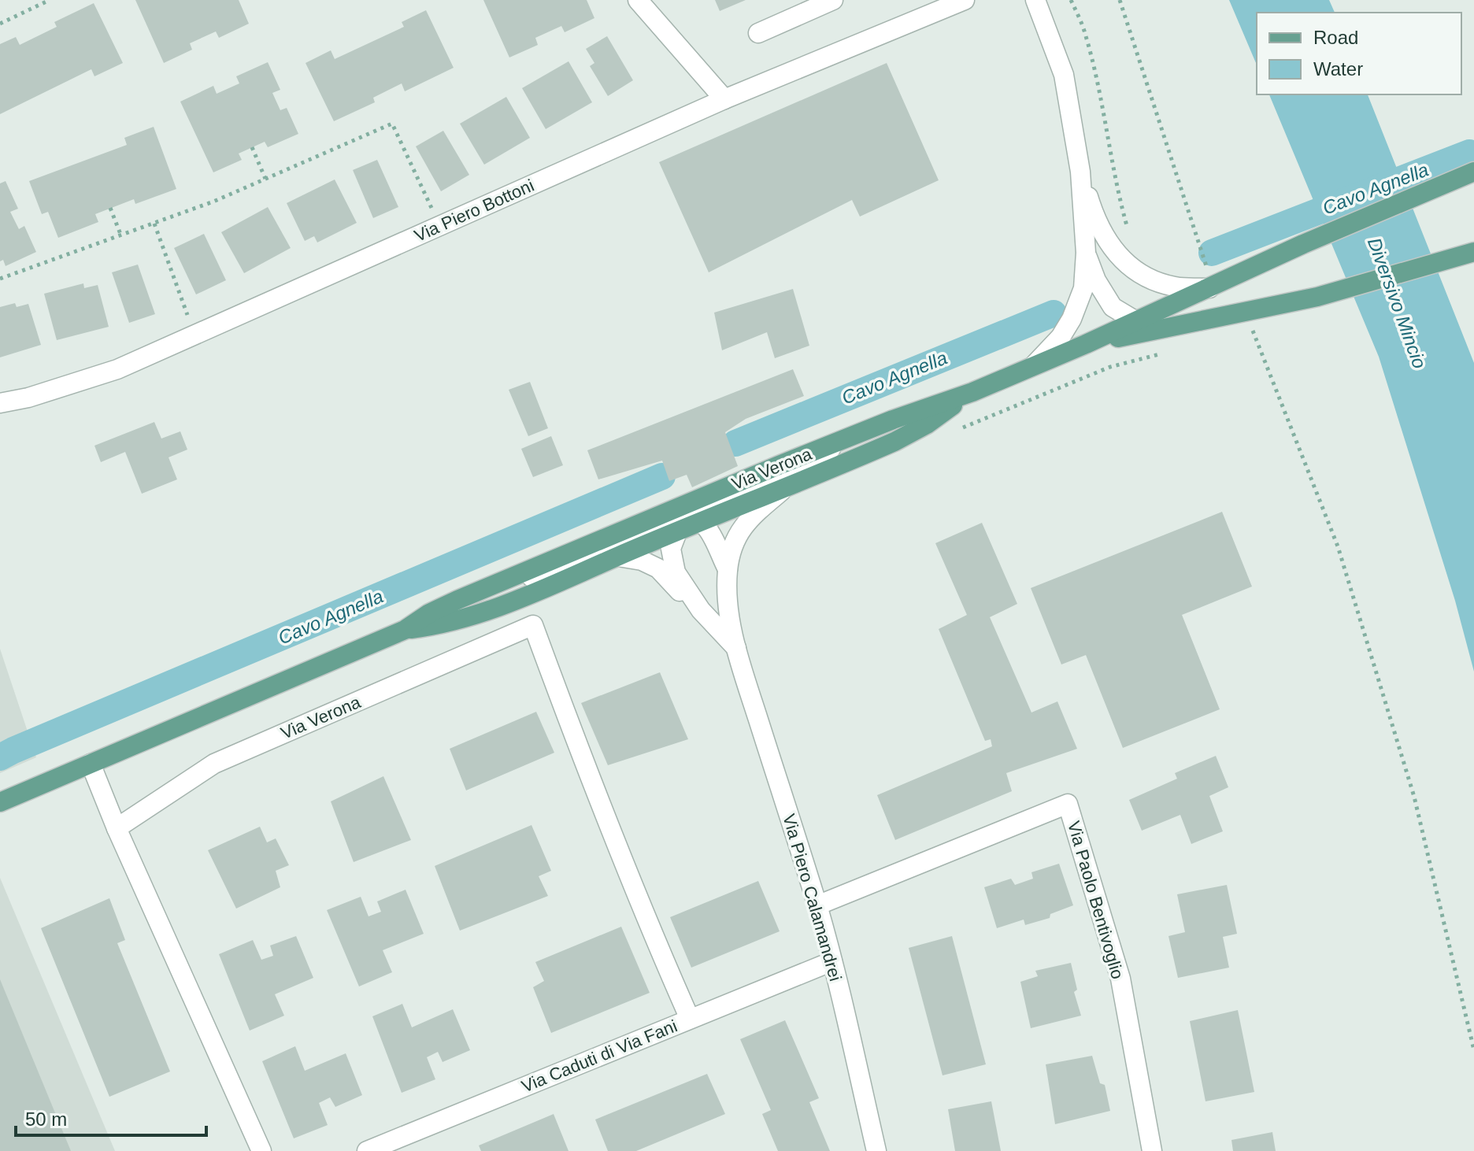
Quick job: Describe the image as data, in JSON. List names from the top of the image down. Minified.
{"streets":{"main road":["Via Verona"],"street":["Via Piero Bottoni","Via Piero Calamandrei","Via Paolo Bentivoglio","Via Caduti di Via Fani"]},"crossings":[["Via Verona","Via Piero Calamandrei"],["Via Verona","Via Caduti di Via Fani"],["Via Piero Calamandrei","Via Paolo Bentivoglio"],["Via Piero Calamandrei","Via Caduti di Via Fani"]],"water":["Cavo Agnella","Diversivo Mincio"],"legend":["Road","Water"],"scale_bar":"50 m"}
